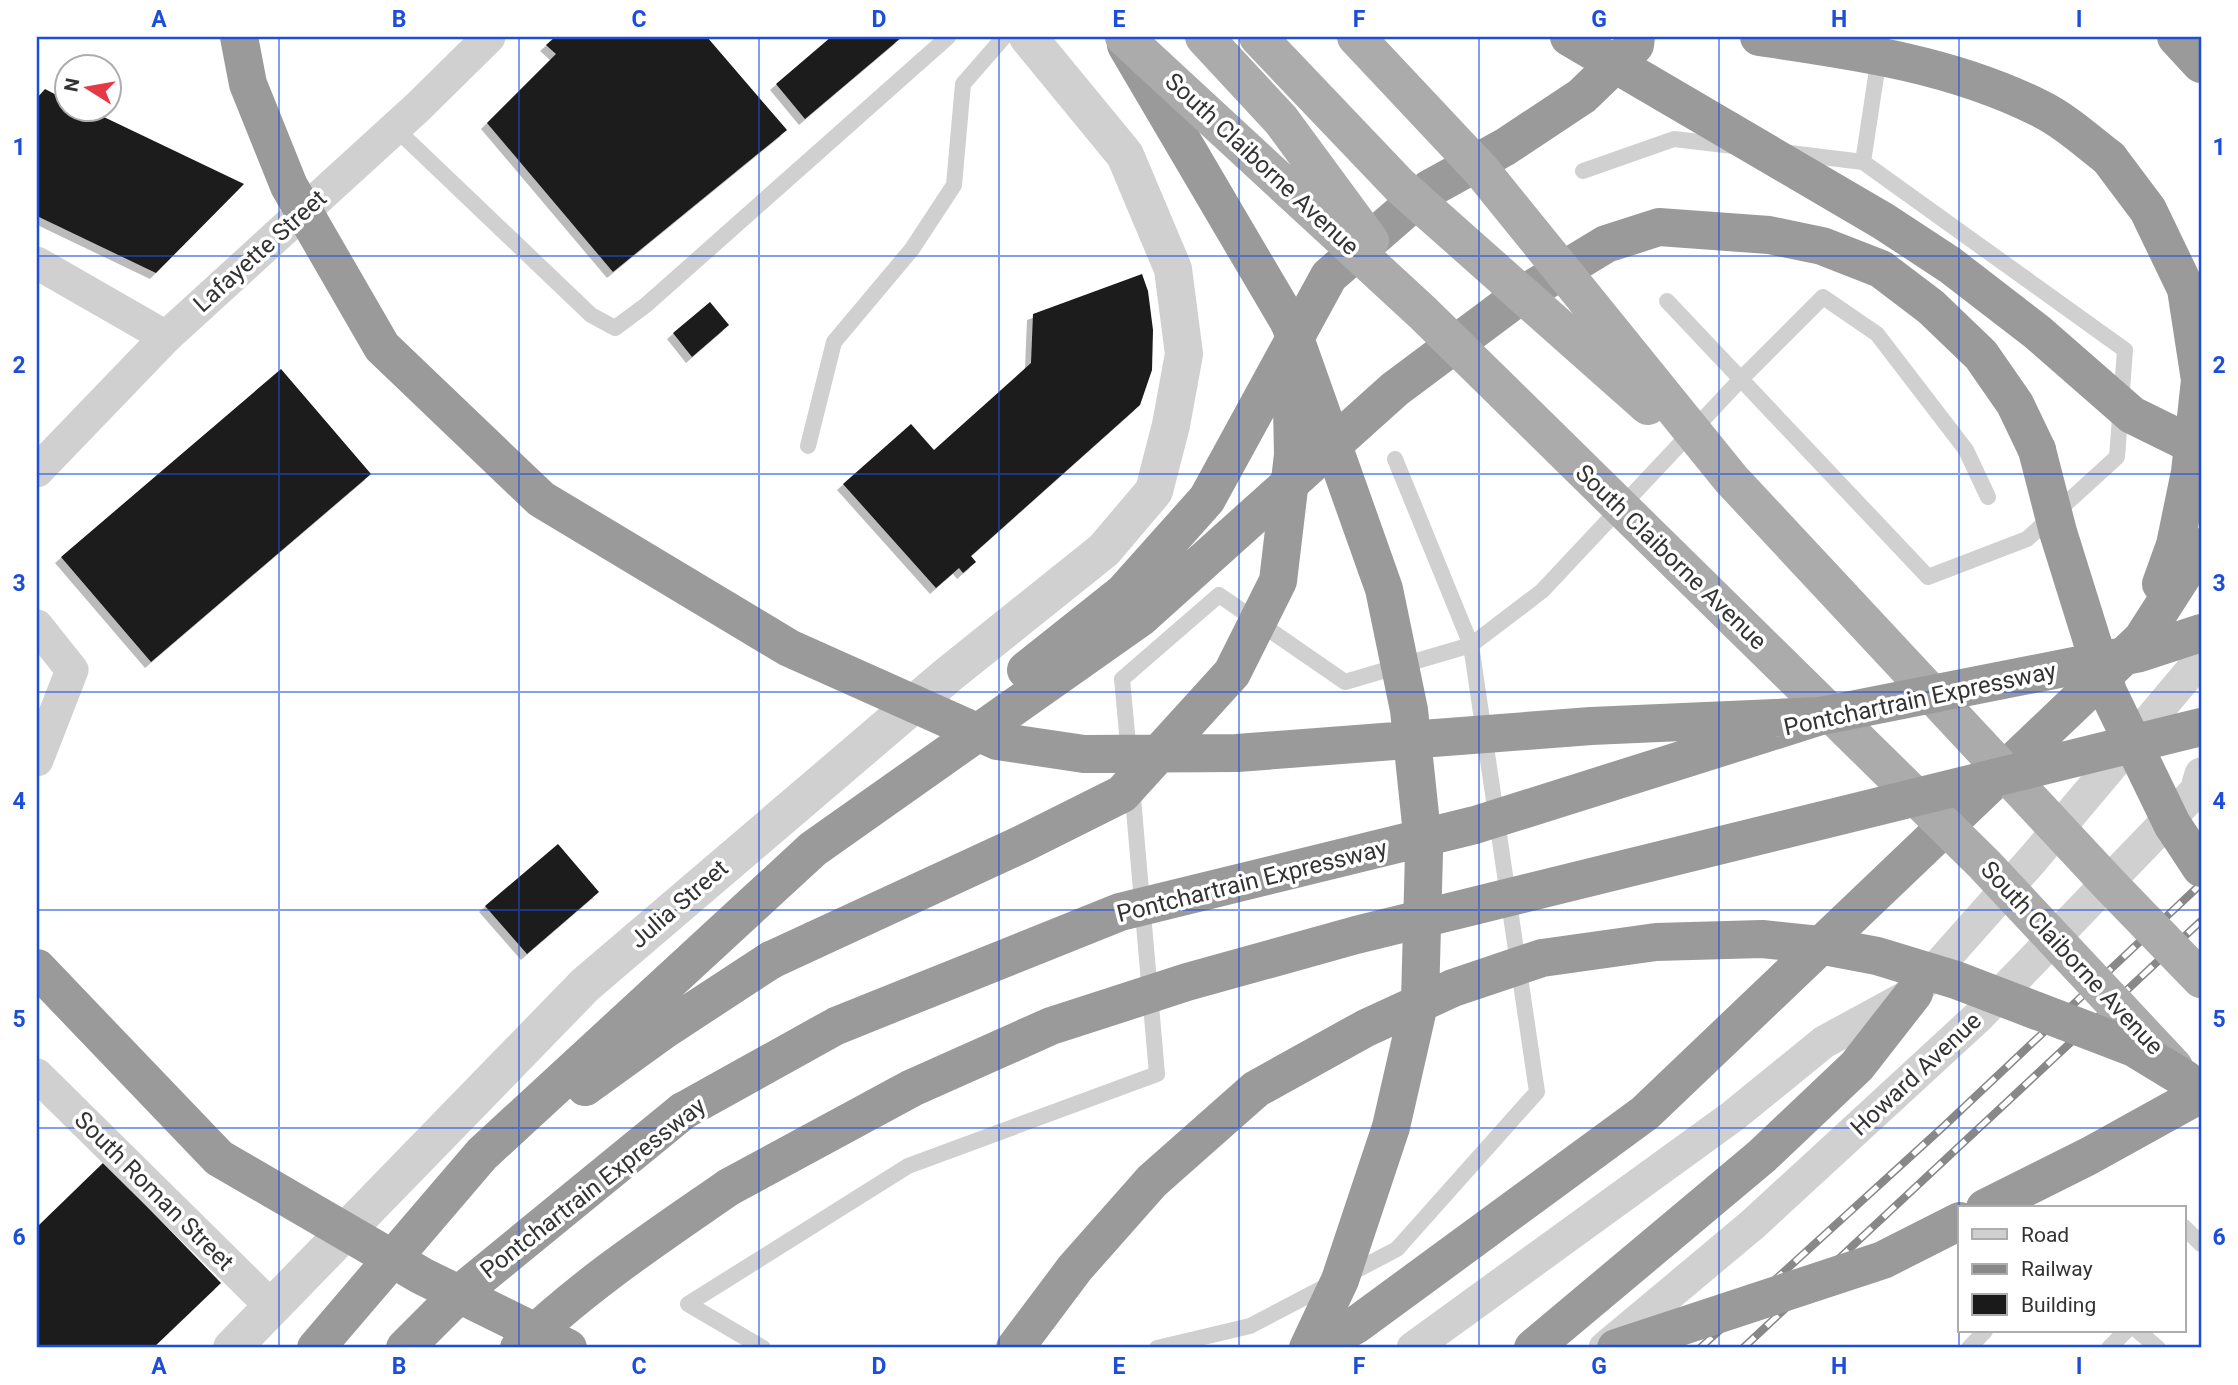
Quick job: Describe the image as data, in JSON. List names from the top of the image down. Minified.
{"streets":{"highway":["Pontchartrain Expressway"],"main road":["South Claiborne Avenue"],"street":["Lafayette Street","Julia Street","Howard Avenue","South Roman Street"]},"crossings":[["Julia Street","South Roman Street"]],"legend":["Road","Railway","Building"],"north":"left","grid":{"columns":["A","B","C","D","E","F","G","H","I"],"rows":["1","2","3","4","5","6"]}}
